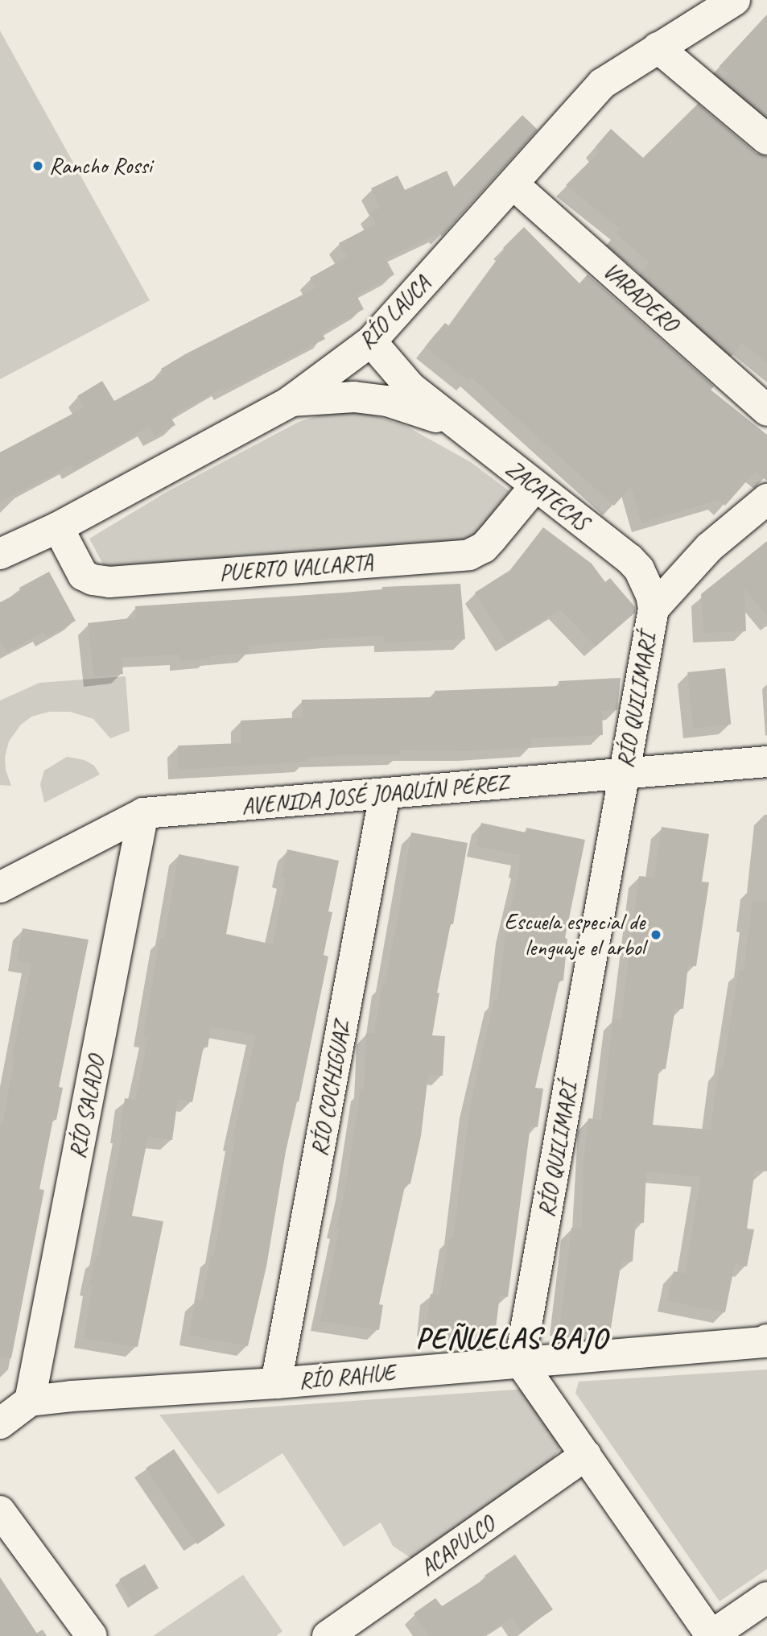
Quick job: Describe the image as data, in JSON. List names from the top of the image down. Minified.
{"streets":{"street":["VARADERO","RÍO LAUCA","ZACATECAS","PUERTO VALLARTA","RÍO QUILIMARÍ","AVENIDA JOSÉ JOAQUÍN PÉREZ","RÍO COCHIGUAZ","RÍO SALADO","RÍO RAHUE","ACAPULCO"]},"crossings":[["VARADERO","RÍO LAUCA"],["RÍO LAUCA","ZACATECAS"],["RÍO LAUCA","PUERTO VALLARTA"],["ZACATECAS","PUERTO VALLARTA"],["ZACATECAS","RÍO QUILIMARÍ"],["RÍO QUILIMARÍ","AVENIDA JOSÉ JOAQUÍN PÉREZ"],["RÍO QUILIMARÍ","RÍO RAHUE"],["AVENIDA JOSÉ JOAQUÍN PÉREZ","RÍO COCHIGUAZ"],["AVENIDA JOSÉ JOAQUÍN PÉREZ","RÍO SALADO"],["RÍO COCHIGUAZ","RÍO RAHUE"],["RÍO SALADO","RÍO RAHUE"]],"districts":["PEÑUELAS BAJO"],"places":["Rancho Rossi","Escuela especial de lenguaje el arbol"]}
